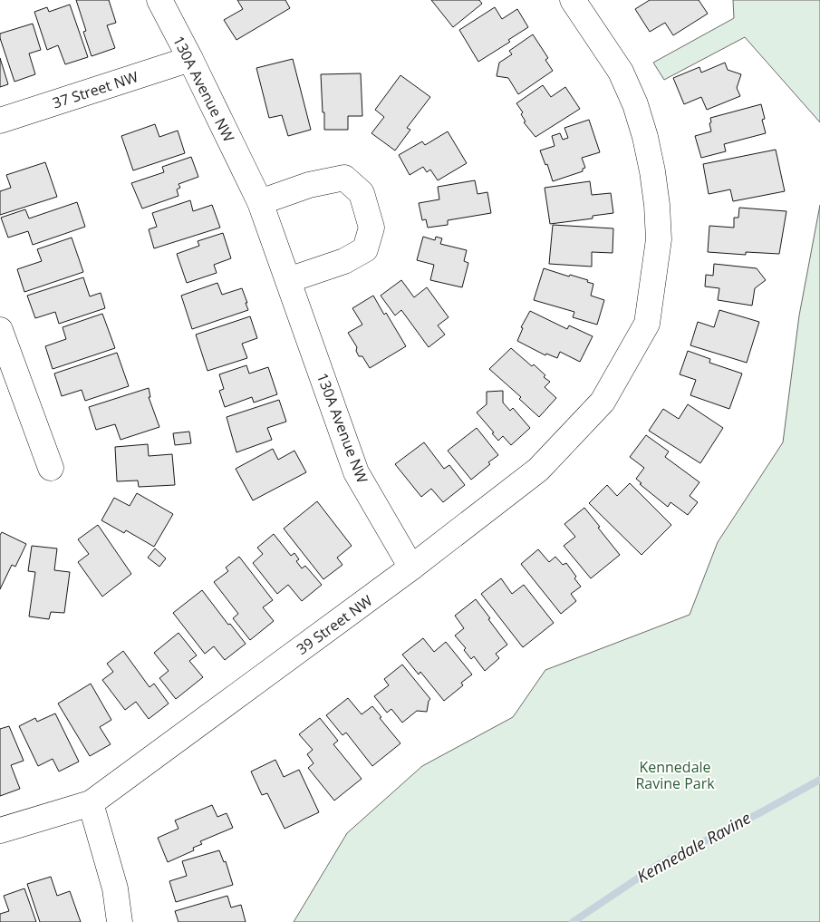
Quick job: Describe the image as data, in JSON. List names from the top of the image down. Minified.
{"streets":{"street":["130A Avenue NW","37 Street NW","39 Street NW"]},"crossings":[["130A Avenue NW","37 Street NW"],["130A Avenue NW","39 Street NW"]],"water":["Kennedale Ravine"],"parks":["Kennedale Ravine Park"]}
